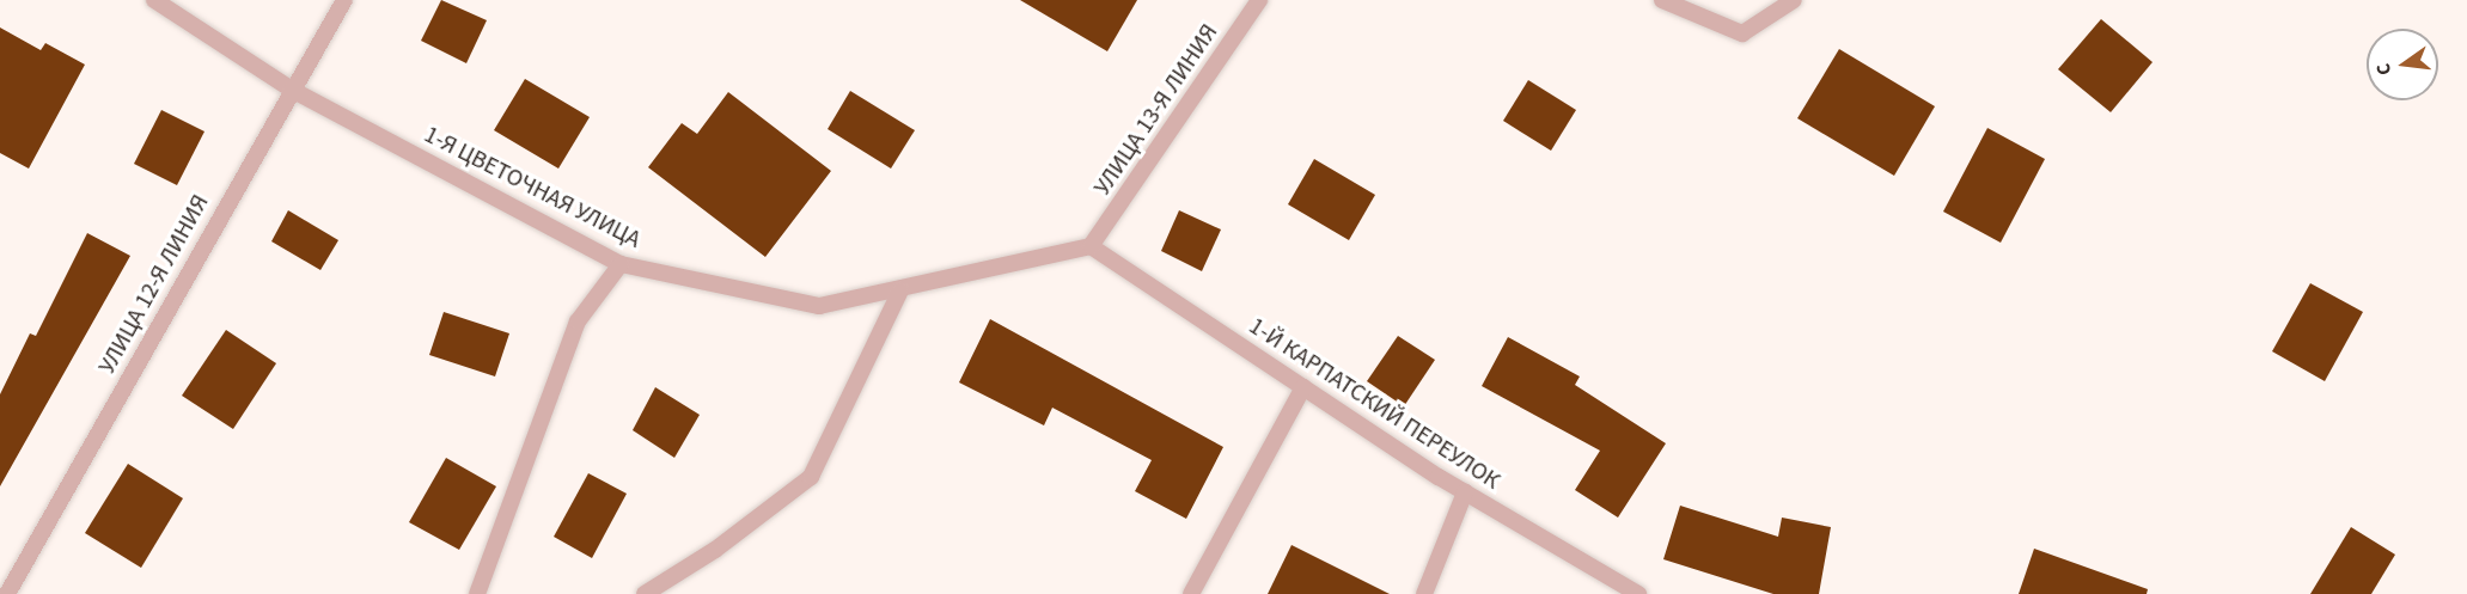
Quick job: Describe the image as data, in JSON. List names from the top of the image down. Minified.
{"streets":{"lane":["УЛИЦА 13-Я ЛИНИЯ","1-Я ЦВЕТОЧНАЯ УЛИЦА","УЛИЦА 12-Я ЛИНИЯ","1-Й КАРПАТСКИЙ ПЕРЕУЛОК"]},"crossings":[["УЛИЦА 13-Я ЛИНИЯ","1-Я ЦВЕТОЧНАЯ УЛИЦА"],["УЛИЦА 13-Я ЛИНИЯ","1-Й КАРПАТСКИЙ ПЕРЕУЛОК"],["1-Я ЦВЕТОЧНАЯ УЛИЦА","УЛИЦА 12-Я ЛИНИЯ"],["1-Я ЦВЕТОЧНАЯ УЛИЦА","1-Й КАРПАТСКИЙ ПЕРЕУЛОК"]],"north":"left"}
